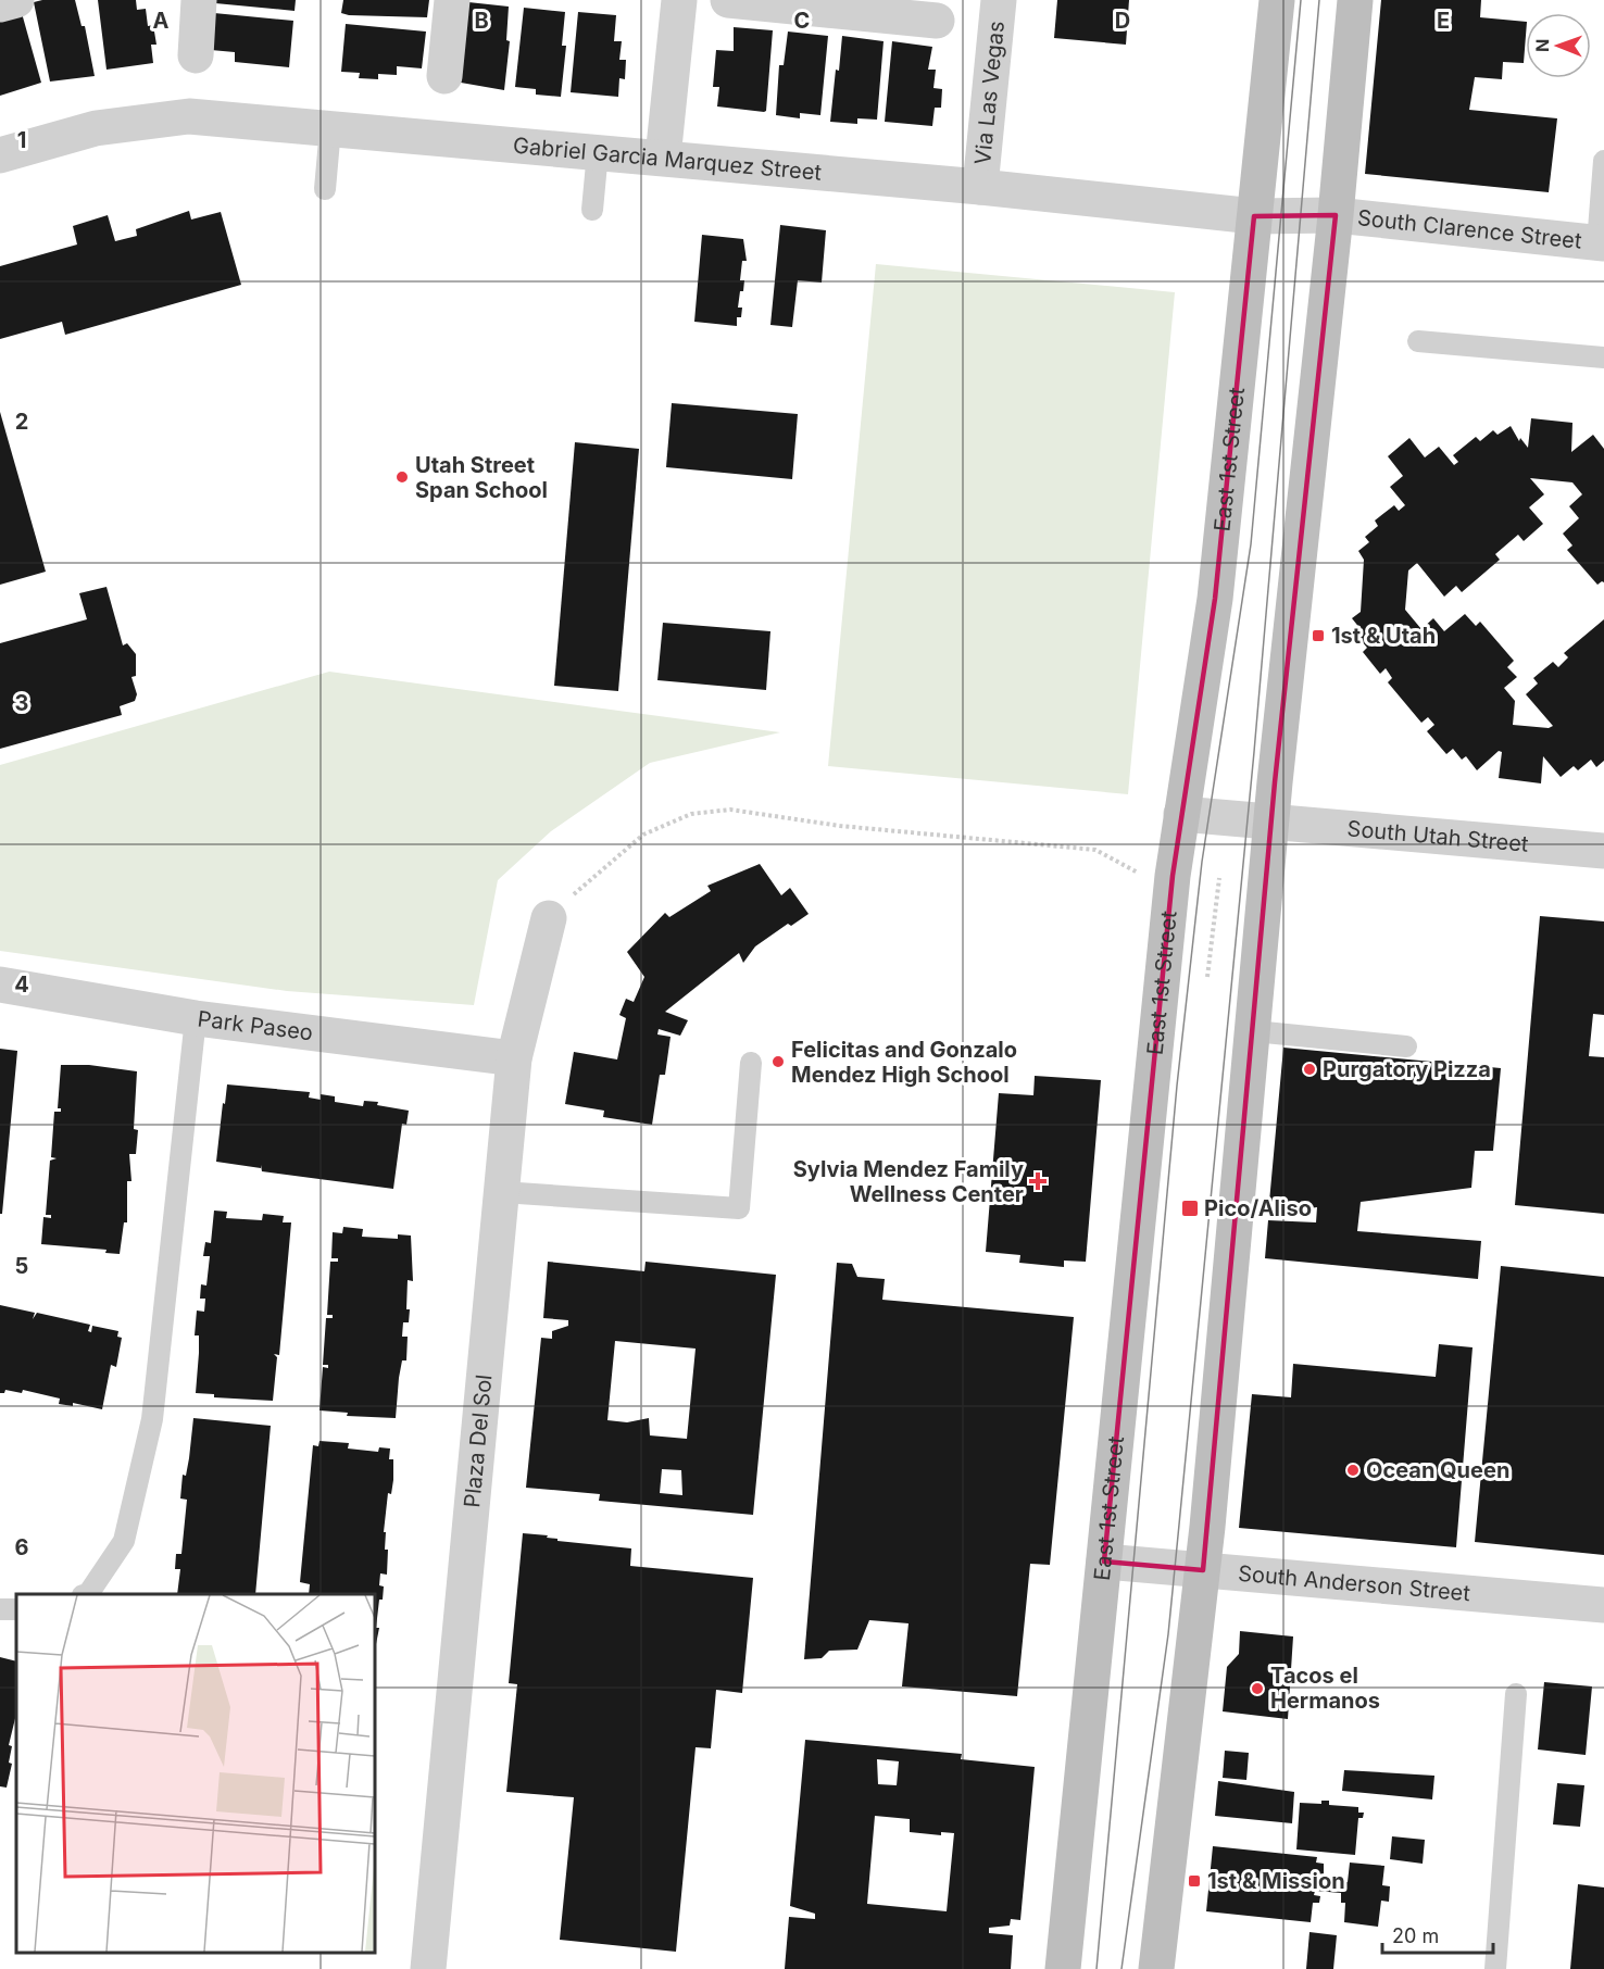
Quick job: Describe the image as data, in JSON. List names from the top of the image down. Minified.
{"streets":{"main road":["East 1st Street"],"street":["Via Las Vegas","Gabriel Garcia Marquez Street","South Clarence Street","South Utah Street","Park Paseo","Plaza Del Sol","South Anderson Street"]},"crossings":[["Via Las Vegas","Gabriel Garcia Marquez Street"],["Gabriel Garcia Marquez Street","South Clarence Street"],["Gabriel Garcia Marquez Street","East 1st Street"],["East 1st Street","South Utah Street"],["East 1st Street","South Anderson Street"],["Park Paseo","Plaza Del Sol"]],"places":{"other":["Utah Street Span School","Felicitas and Gonzalo Mendez High School","Purgatory Pizza","Ocean Queen","Tacos el Hermanos"],"transit":["1st & Utah","Pico/Aliso","1st & Mission"],"health":["Sylvia Mendez Family Wellness Center"]},"scale_bar":"20 m","north":"left","grid":{"columns":["A","B","C","D","E"],"rows":["1","2","3","4","5","6"]}}
